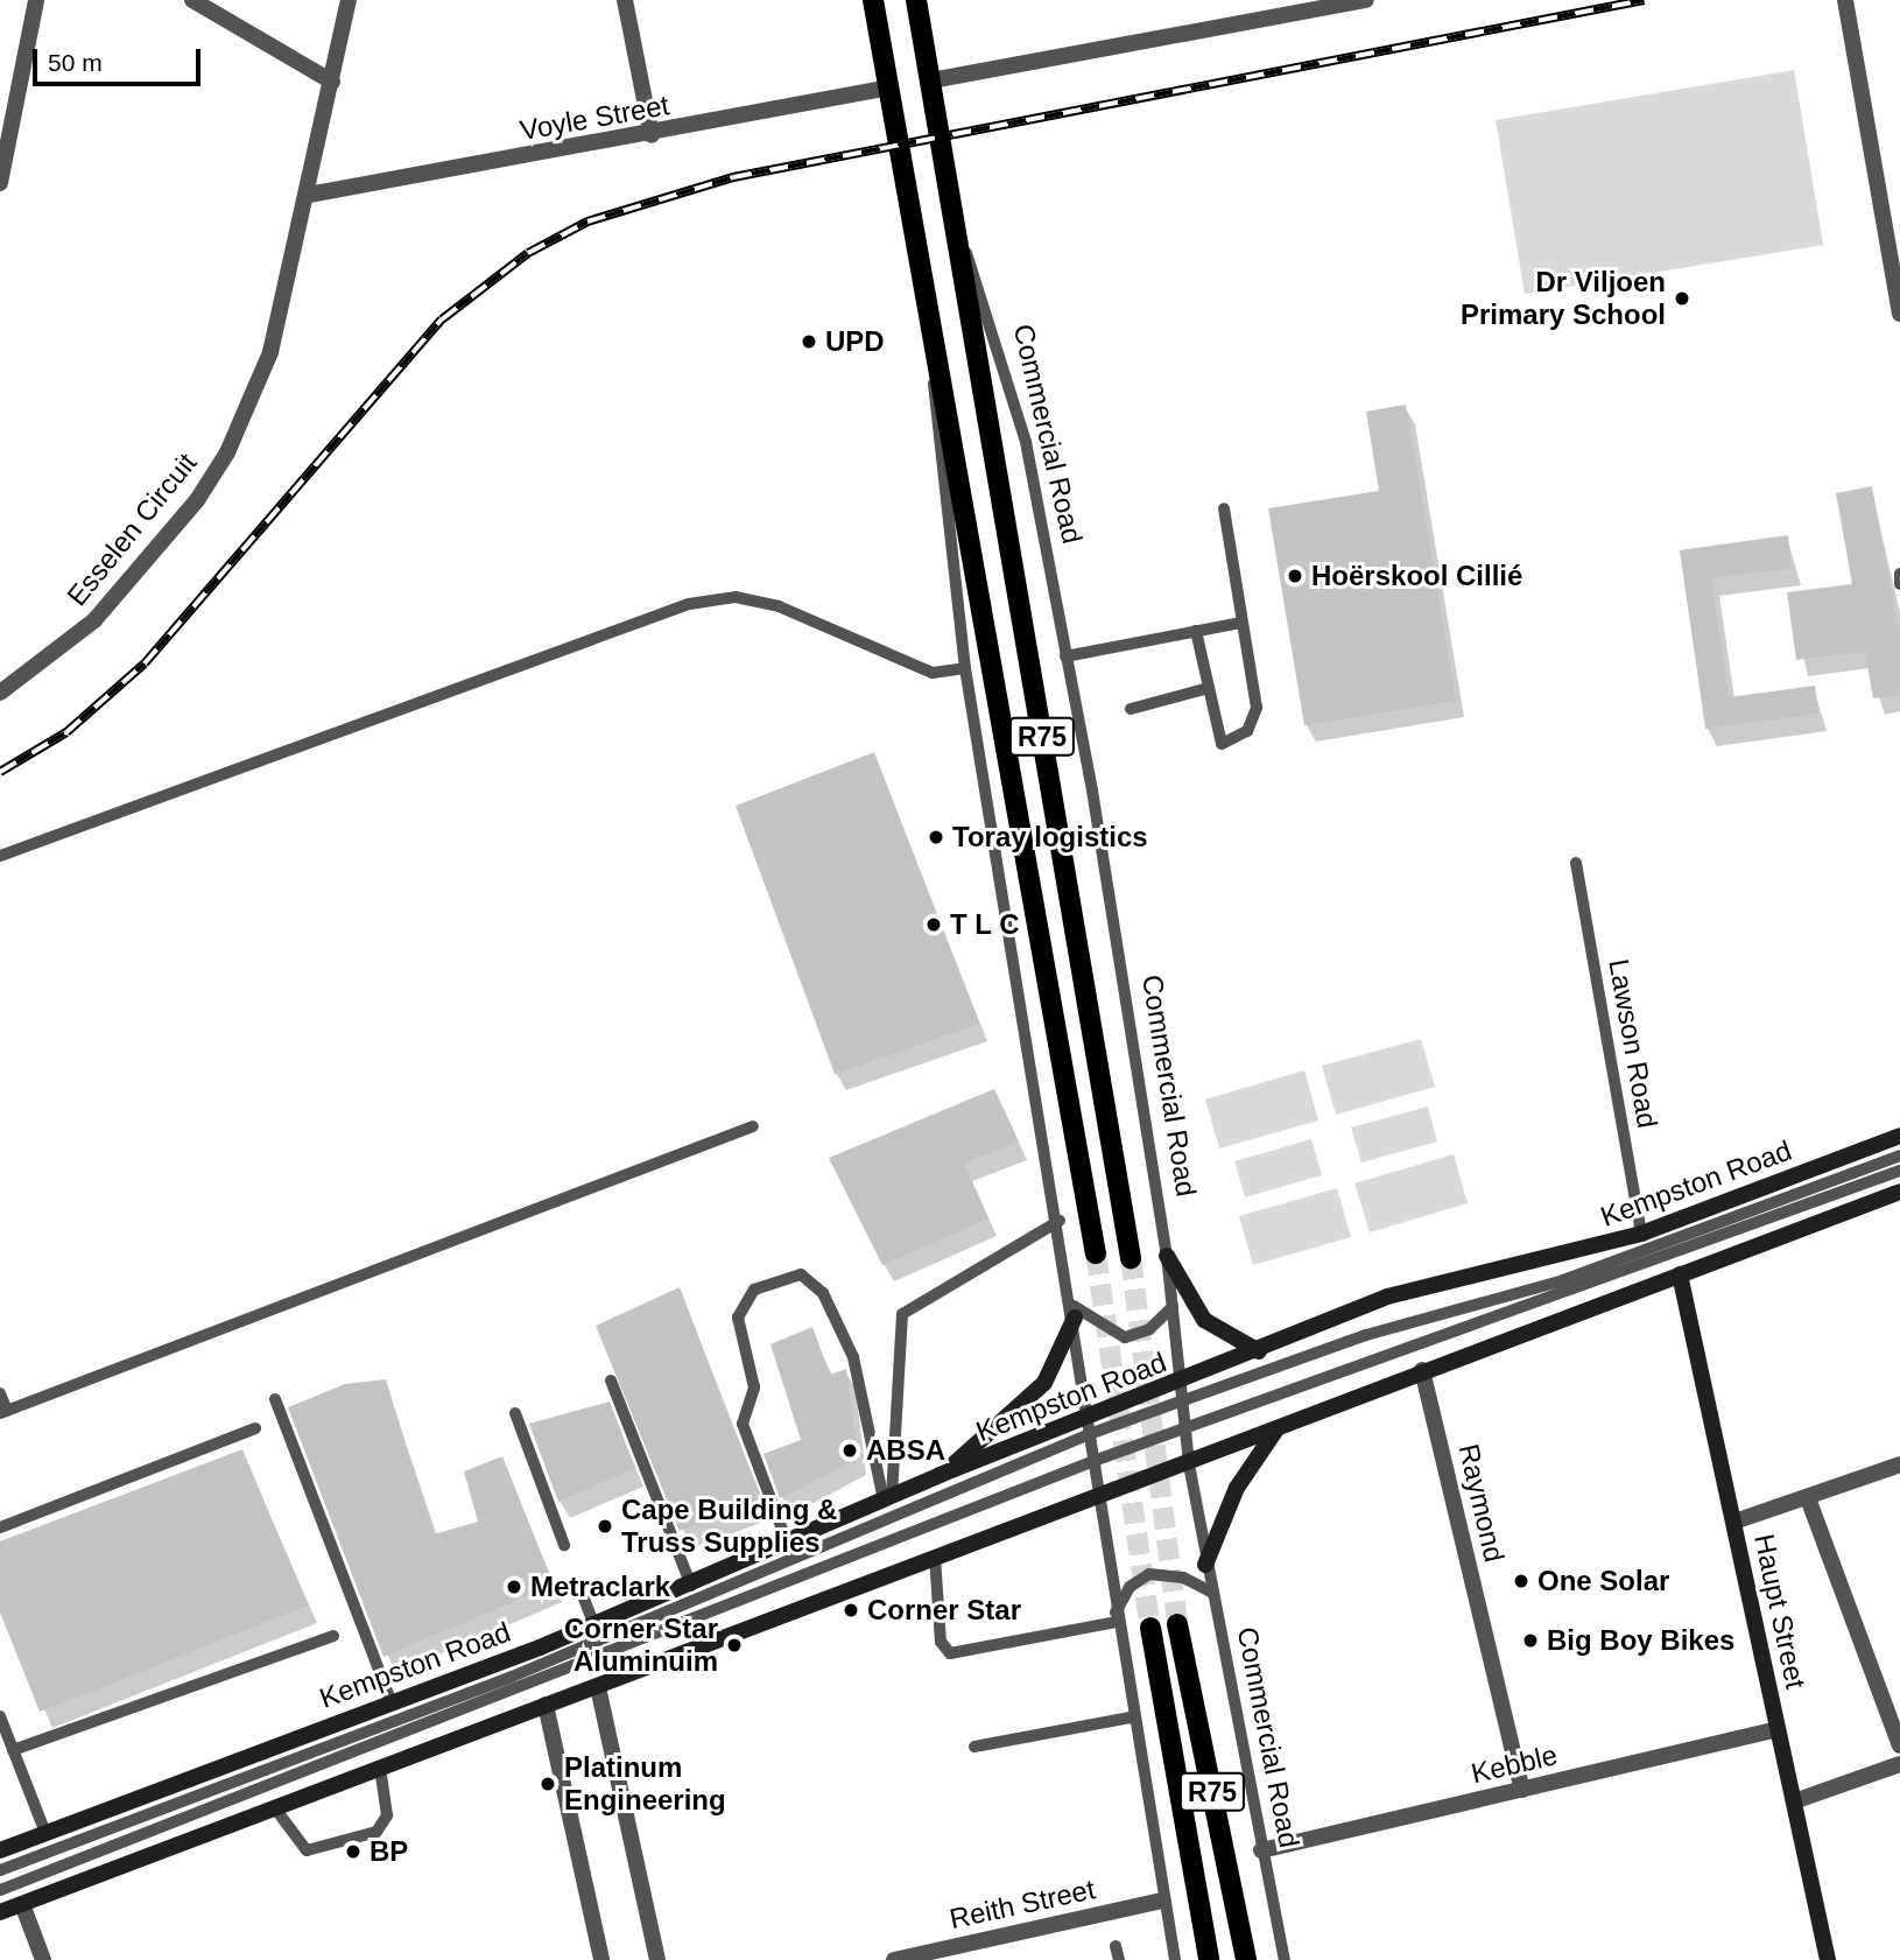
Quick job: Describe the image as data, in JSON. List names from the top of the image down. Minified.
{"streets":{"main road":["Commercial Road","R75","Kempston Road","Haupt Street"],"street":["Voyle Street","Esselen Circuit","Raymond","Kebble","Reith Street"],"lane":["Lawson Road"]},"crossings":[["Voyle Street","Esselen Circuit"],["Voyle Street","R75"],["Commercial Road","Kempston Road"],["Commercial Road","Kebble"],["Lawson Road","Kempston Road"],["Raymond","Kebble"],["Haupt Street","Kebble"]],"places":["Dr Viljoen Primary School","UPD","Hoërskool Cillié","Toray logistics","T L C","ABSA","Cape Building & Truss Supplies","One Solar","Metraclark","Corner Star","Big Boy Bikes","Corner Star Aluminuim","Platinum Engineering","BP"],"scale_bar":"50 m"}
